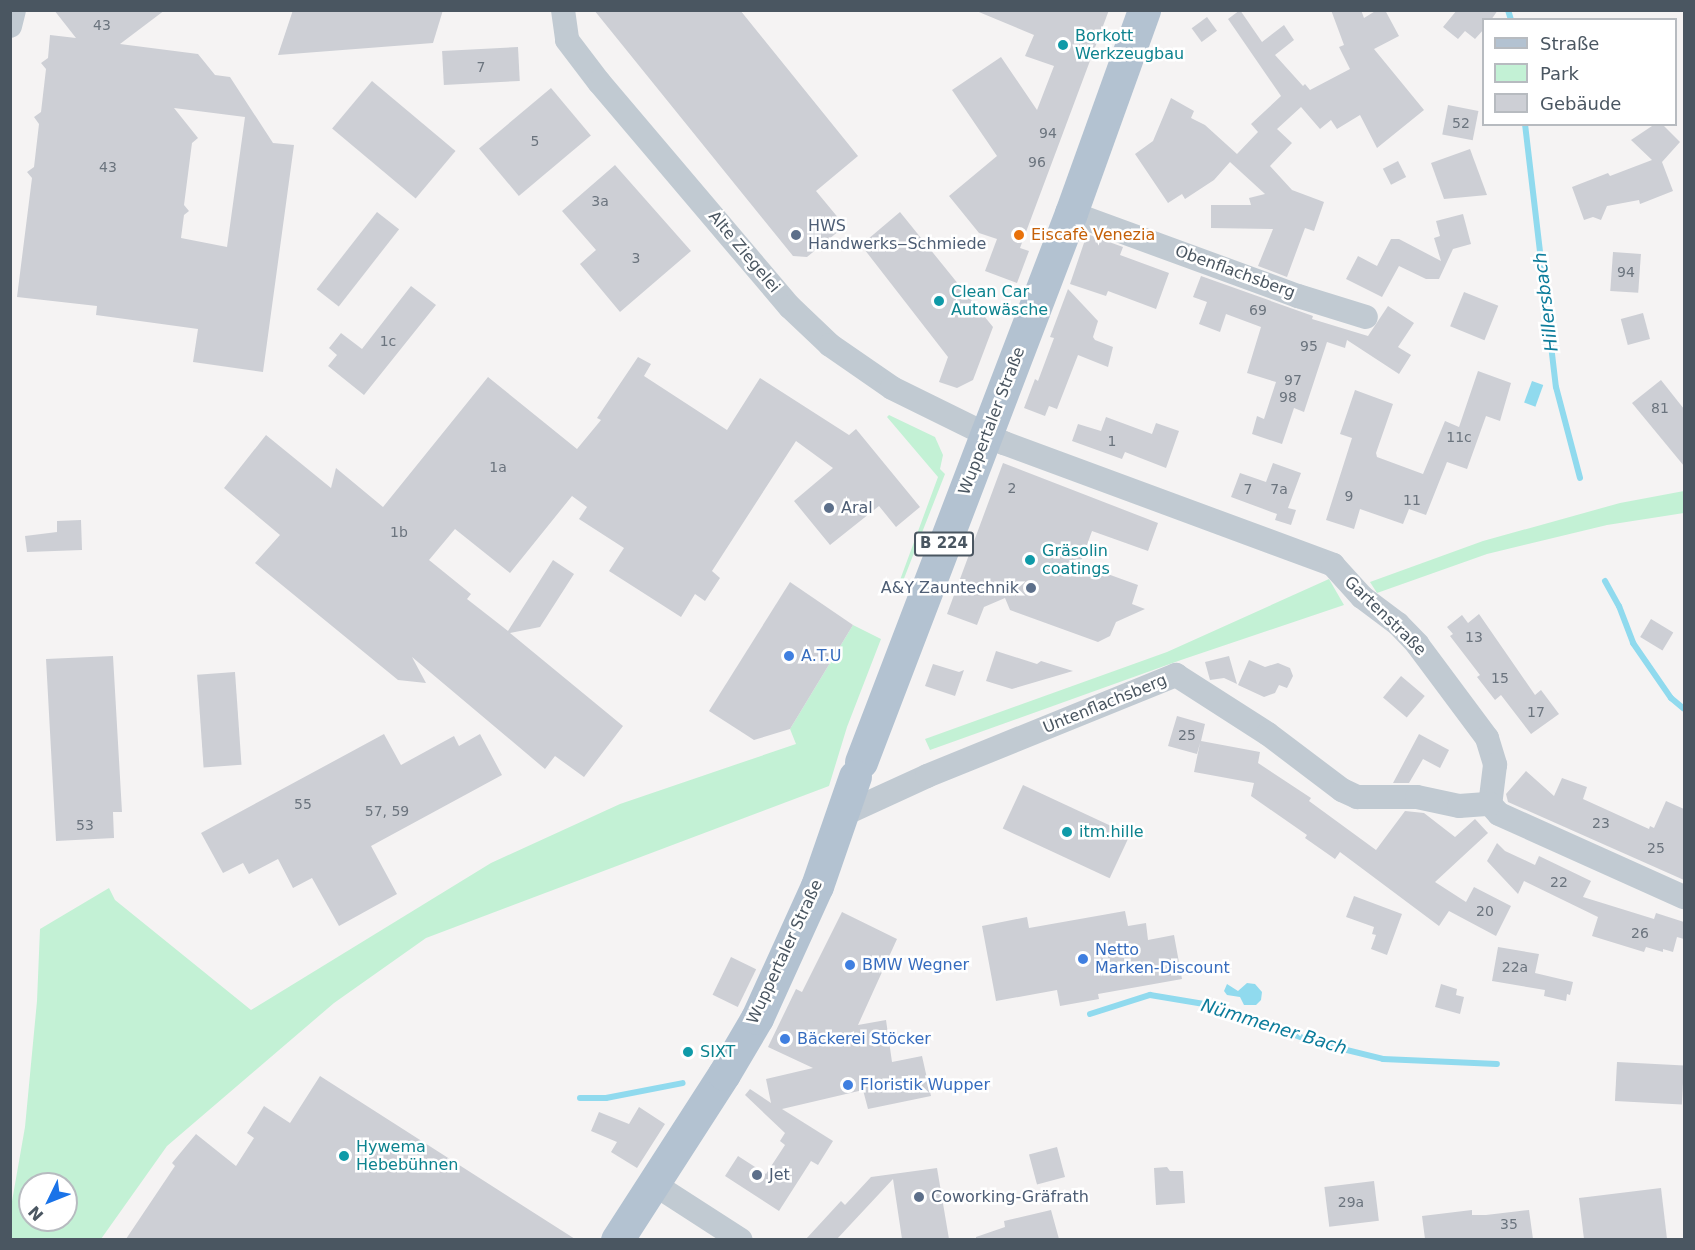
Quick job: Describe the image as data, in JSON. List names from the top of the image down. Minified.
{"streets":{"main road":["Wuppertaler Straße","B 224"],"street":["Alte Ziegelei","Obenflachsberg","Gartenstraße","Untenflachsberg"]},"crossings":[["Alte Ziegelei","Wuppertaler Straße"],["Alte Ziegelei","Gartenstraße"],["Obenflachsberg","Wuppertaler Straße"],["Wuppertaler Straße","Gartenstraße"],["Wuppertaler Straße","Untenflachsberg"],["Gartenstraße","Untenflachsberg"]],"water":["Hillersbach","Nümmener Bach"],"places":["Borkott Werkzeugbau","HWS Handwerks‒Schmiede","Eiscafè Venezia","Clean Car Autowäsche","Aral","Gräsolin coatings","A&Y Zauntechnik","A.T.U","itm.hille","Netto Marken-Discount","BMW Wegner","Bäckerei Stöcker","SIXT","Floristik Wupper","Hywema Hebebühnen","Jet","Coworking-Gräfrath"],"house_numbers":["43","7","52","94","5","96","43","3a","3","94","69","1c","95","97","98","81","11c","1","1a","2","7","7a","9","11","1b","13","15","17","25","55","57, 59","23","53","25","22","20","26","22a","29a","35"],"legend":["Straße","Park","Gebäude"],"north":"bottom left"}
